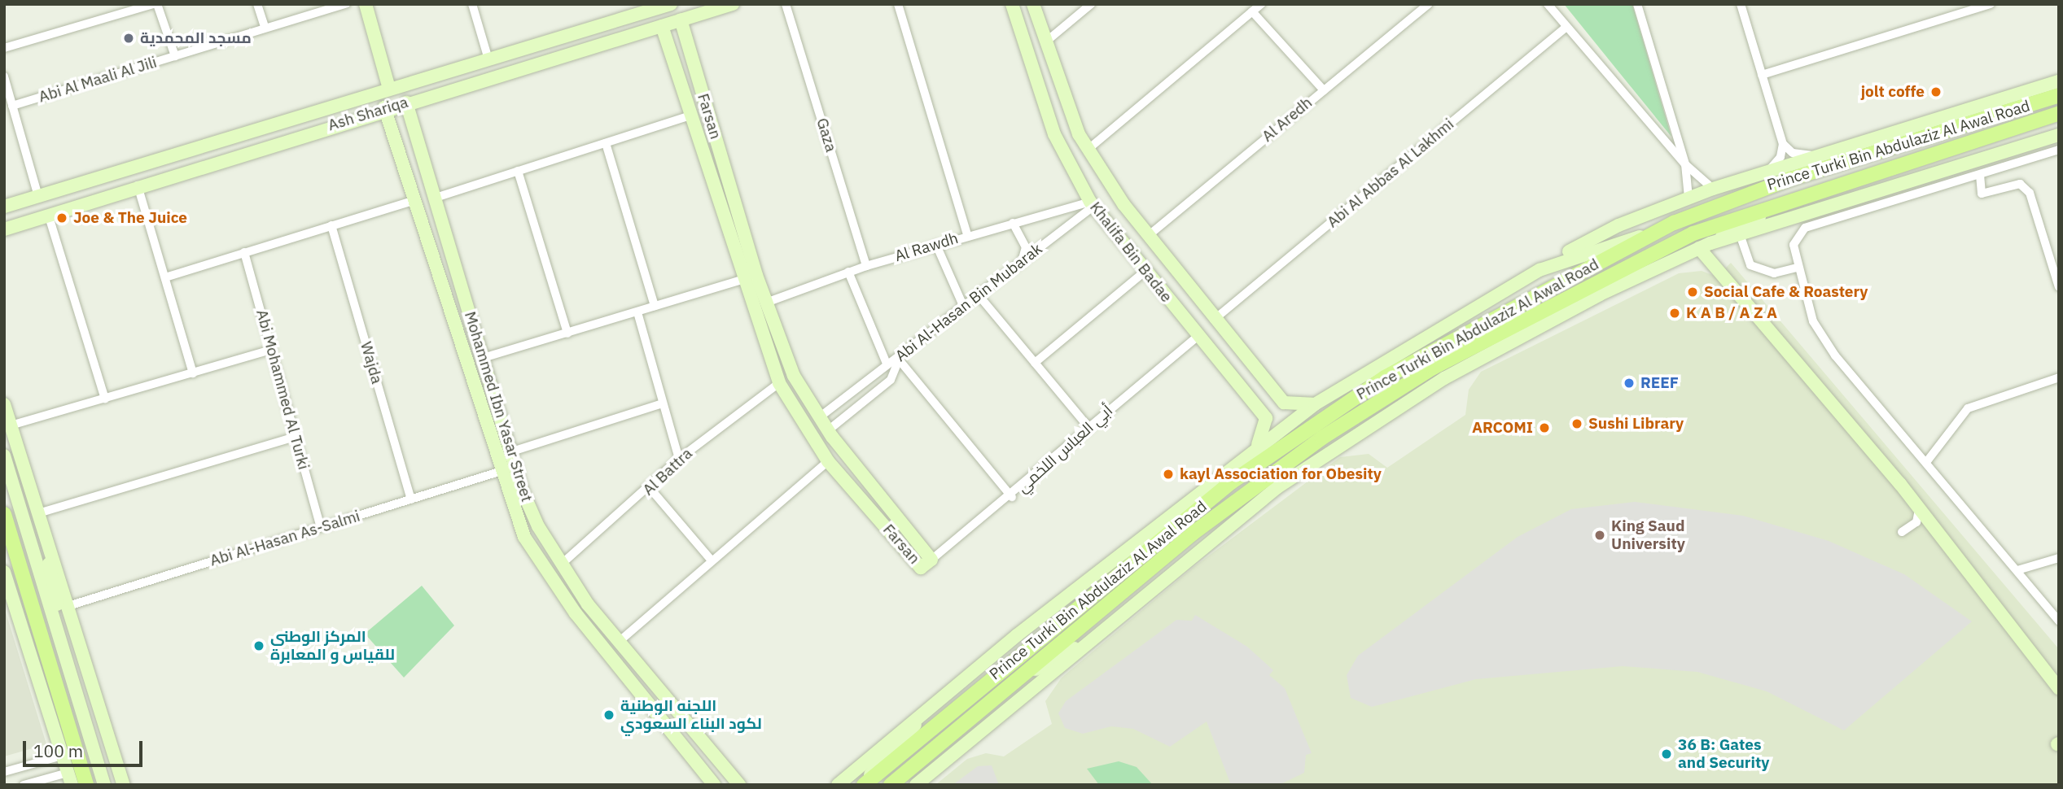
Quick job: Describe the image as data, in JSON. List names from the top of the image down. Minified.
{"streets":{"main road":["Prince Turki Bin Abdulaziz Al Awal Road"],"street":["Abi Al Maali Al Jili","Ash Shariqa","Farsan","Al Aredh","Gaza","Abi Al Abbas Al Lakhmi","Al Rawdh","Khalifa Bin Badae","Abi Al-Hasan Bin Mubarak","Wajda","Abi Mohammed Al Turki","Mohammed Ibn Yasar Street","أبي العباس اللخمي","Al Battra","Abi Al-Hasan As-Salmi"]},"crossings":[["Ash Shariqa","Farsan"],["Ash Shariqa","Mohammed Ibn Yasar Street"],["Farsan","Al Rawdh"],["Farsan","Abi Al-Hasan Bin Mubarak"],["Farsan","أبي العباس اللخمي"],["Farsan","Al Battra"],["Al Aredh","Khalifa Bin Badae"],["Gaza","Al Rawdh"],["Abi Al Abbas Al Lakhmi","Khalifa Bin Badae"],["Al Rawdh","Khalifa Bin Badae"],["Al Rawdh","Abi Al-Hasan Bin Mubarak"],["Khalifa Bin Badae","Abi Al-Hasan Bin Mubarak"],["Khalifa Bin Badae","أبي العباس اللخمي"],["Wajda","Abi Al-Hasan As-Salmi"],["Abi Mohammed Al Turki","Abi Al-Hasan As-Salmi"],["Mohammed Ibn Yasar Street","Al Battra"],["Mohammed Ibn Yasar Street","Abi Al-Hasan As-Salmi"]],"places":["مسجد المحمدية","jolt coffe","Joe & The Juice","Social Cafe & Roastery","K A B / A Z A","REEF","Sushi Library","ARCOMI","kayl Association for Obesity","King Saud University","المركز الوطني للقياس و المعابرة","اللجنه الوطنية لكود البناء السعودي","36 B: Gates and Security"],"scale_bar":"100 m"}
